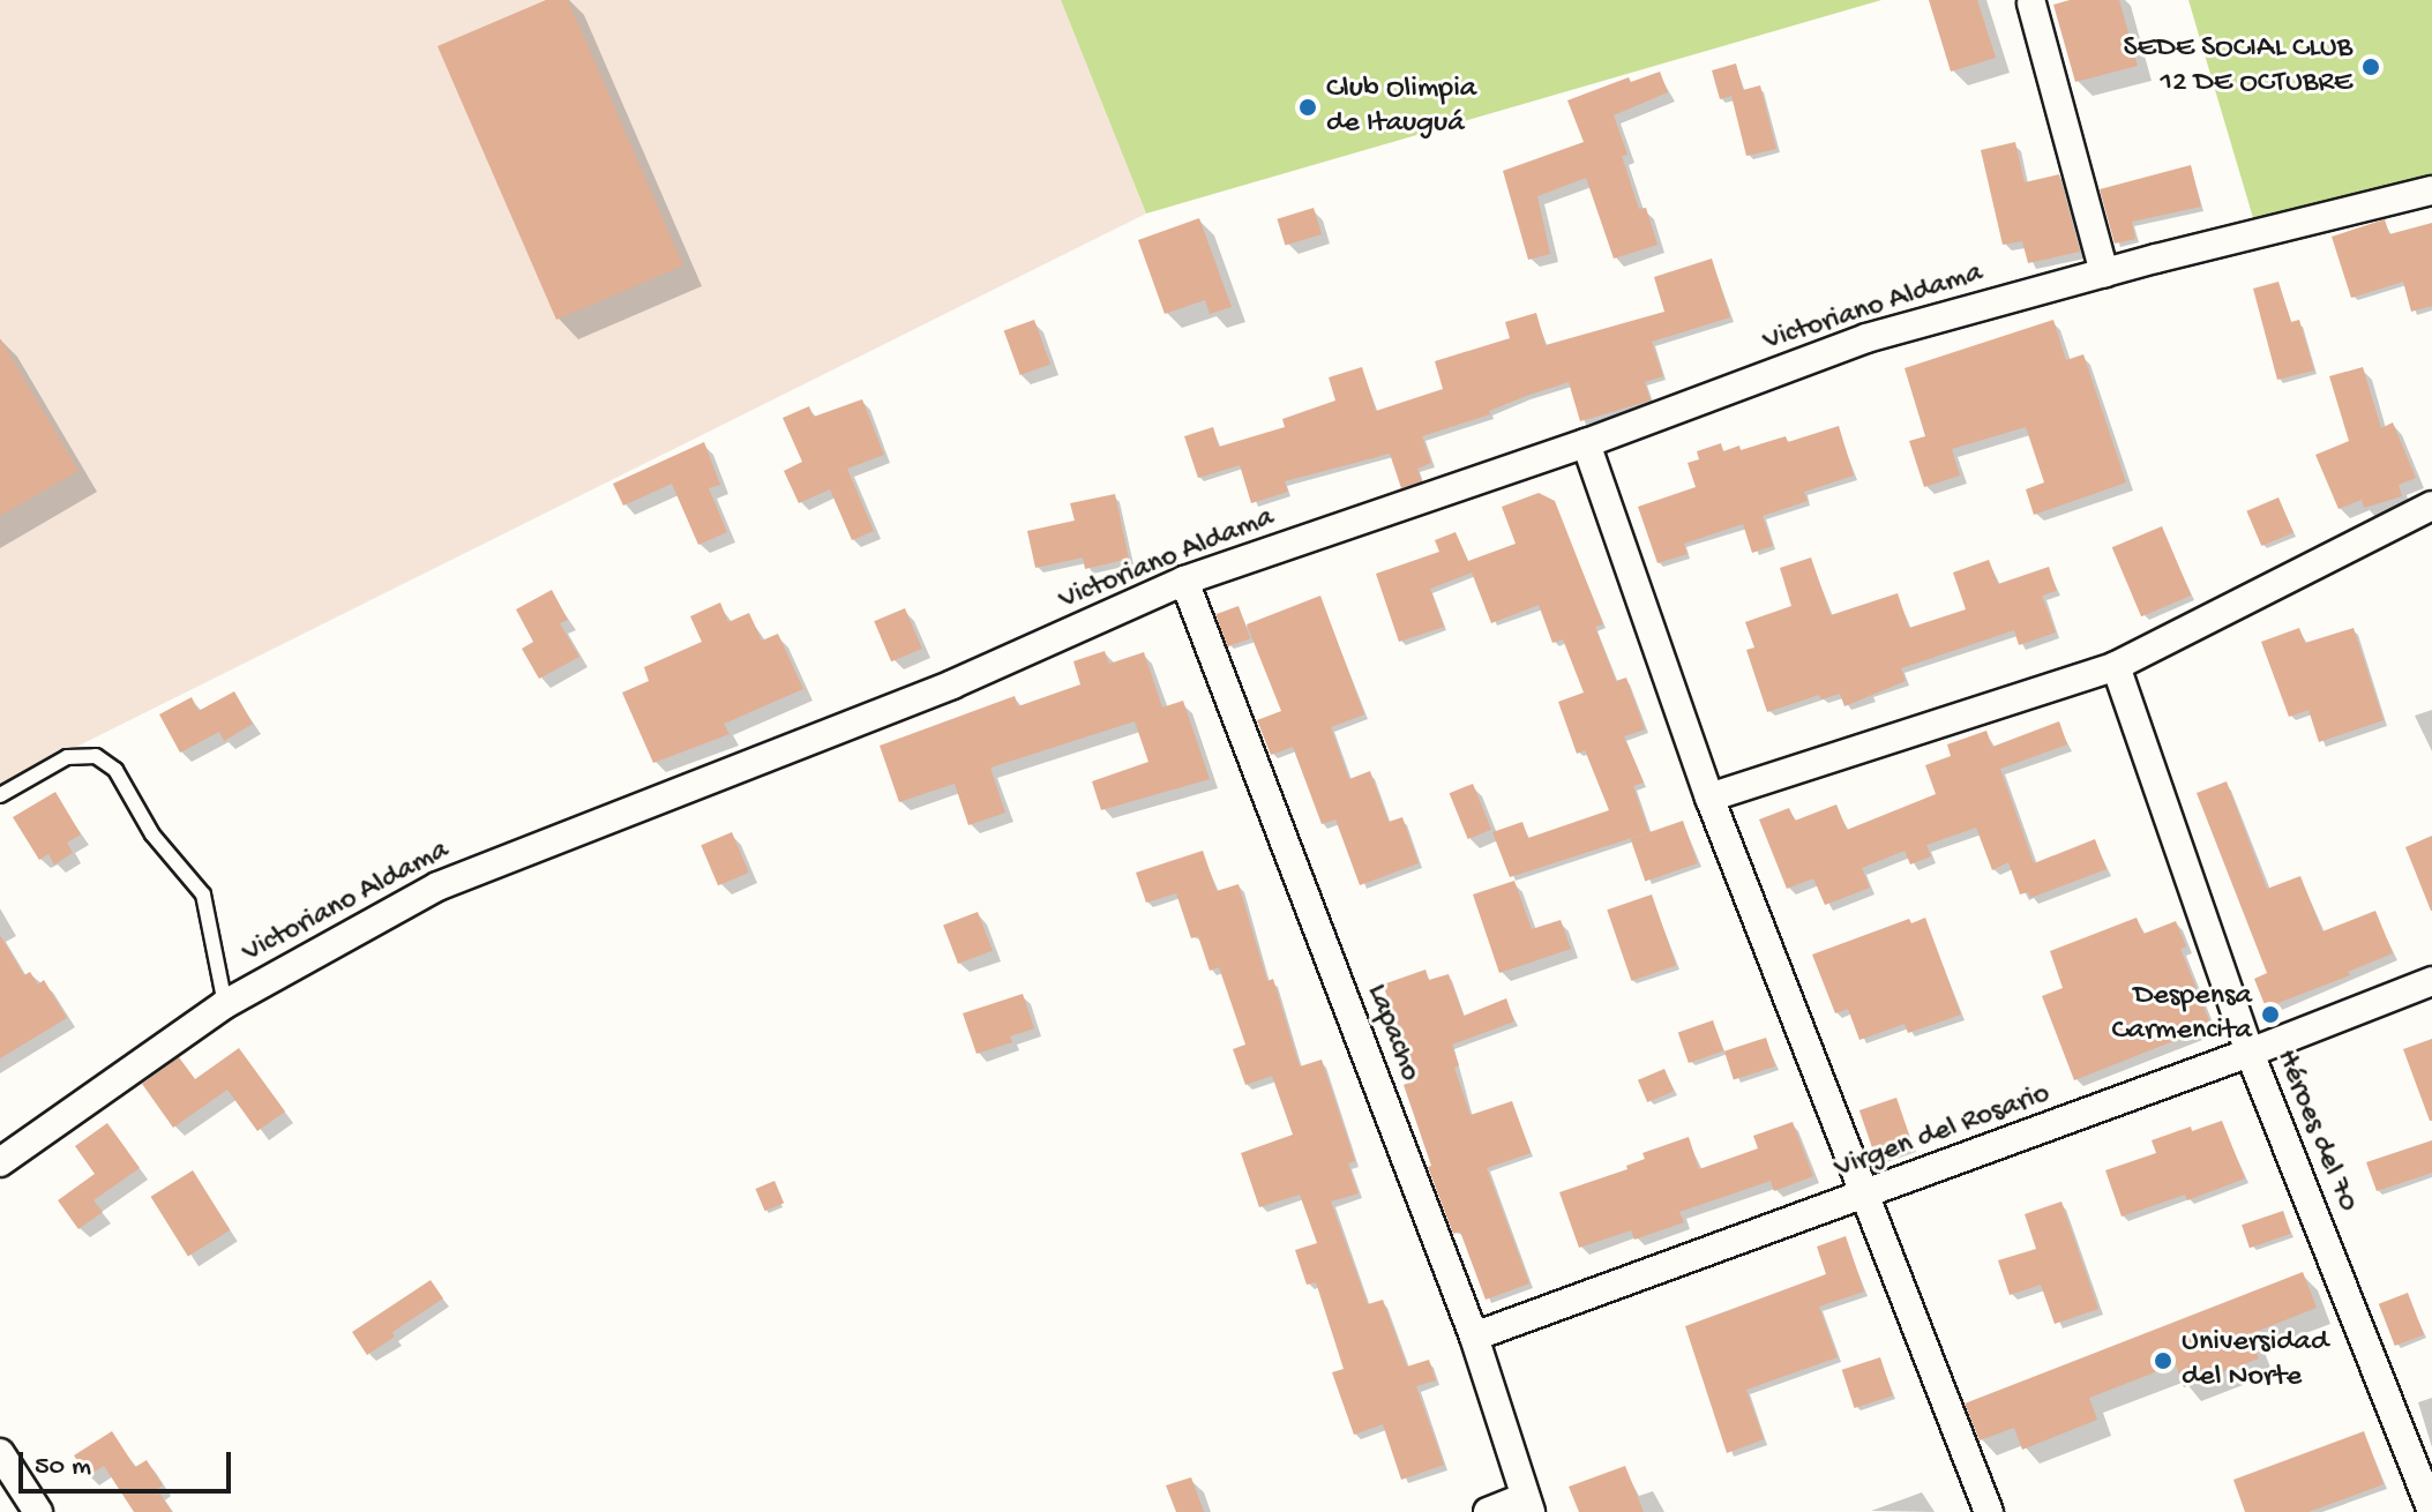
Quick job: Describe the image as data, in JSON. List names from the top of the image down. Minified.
{"streets":{"street":["Victoriano Aldama","Lapacho","Héroes del 70","Virgen del Rosario"]},"crossings":[["Victoriano Aldama","Lapacho"],["Lapacho","Virgen del Rosario"],["Héroes del 70","Virgen del Rosario"]],"places":["SEDE SOCIAL CLUB 12 DE OCTUBRE","Club Olimpia de Itauguá","Despensa Carmencita","Universidad del Norte"],"scale_bar":"50 m"}
